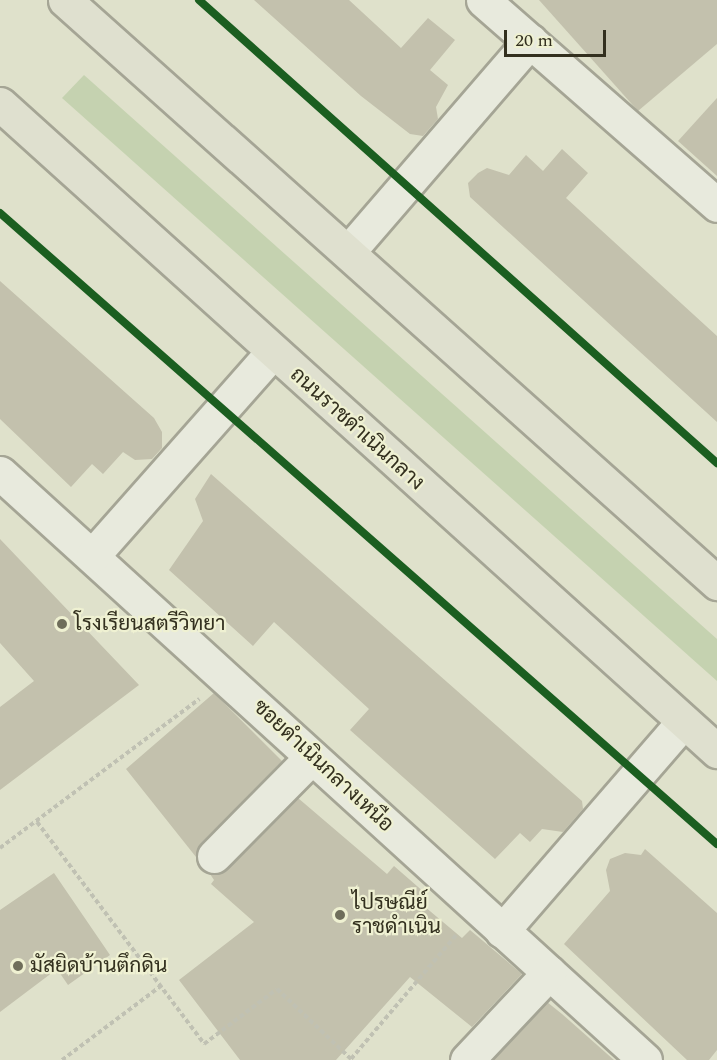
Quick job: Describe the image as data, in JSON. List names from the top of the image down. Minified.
{"streets":{"main road":["ถนนราชดำเนินกลาง"],"street":["ซอยดำเนินกลางเหนือ"]},"places":["โรงเรียนสตรีวิทยา","ไปรษณีย์ ราชดำเนิน","มัสยิดบ้านตึกดิน"],"scale_bar":"20 m"}
